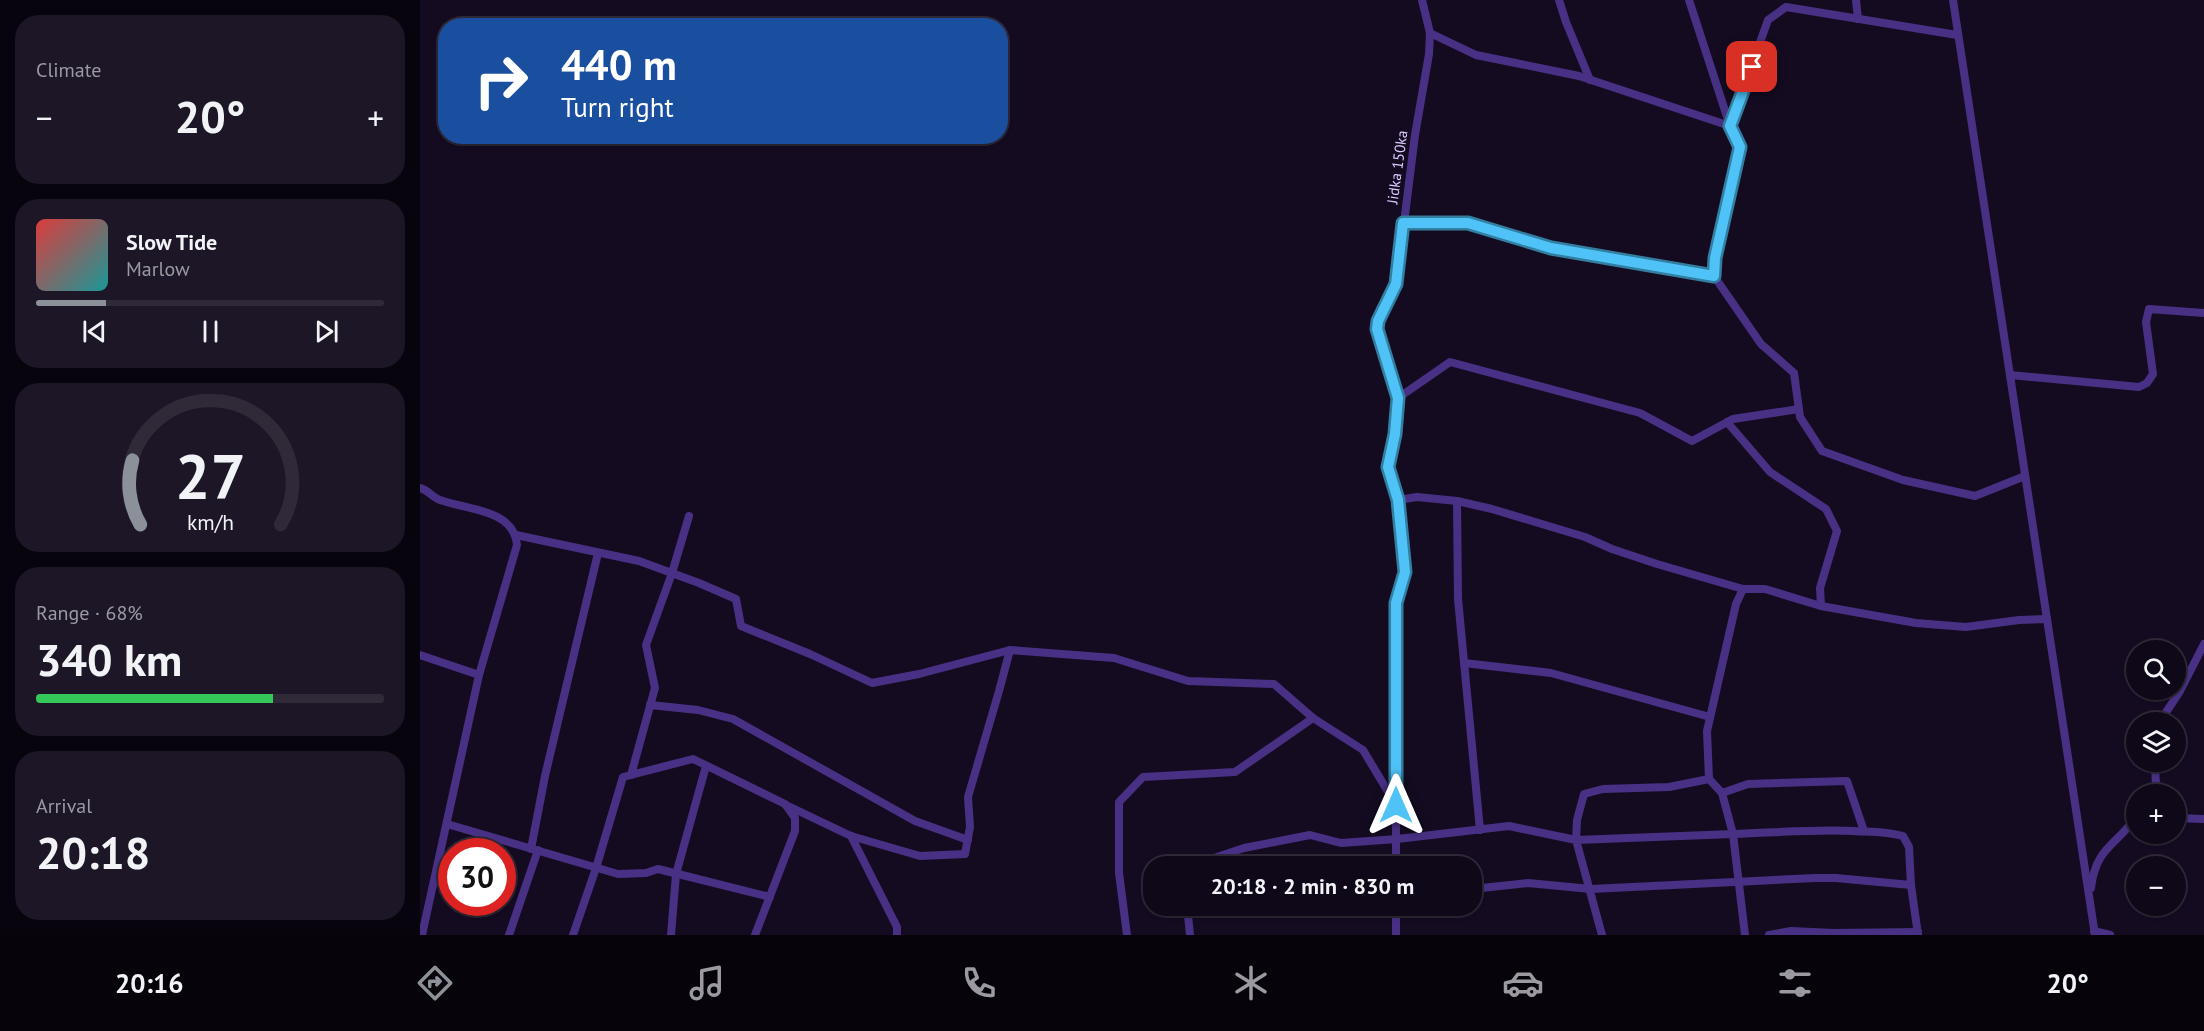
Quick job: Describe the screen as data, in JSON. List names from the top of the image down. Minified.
{"streets":{"street":["Jidka 150ka"]},"page":{"tile":["Climate",["Range · 68%","340 km"],["Arrival","20:18"]],"turn":["440 m","Turn right"],"heat":["−","20°","+"],"song":["Slow Tide","Marlow"],"map_buttons":["+","−"],"limit":"30","trip":"20:18 · 2 min · 830 m","tabs":["20:16","20°"],"gauge":["27","km/h"]}}
